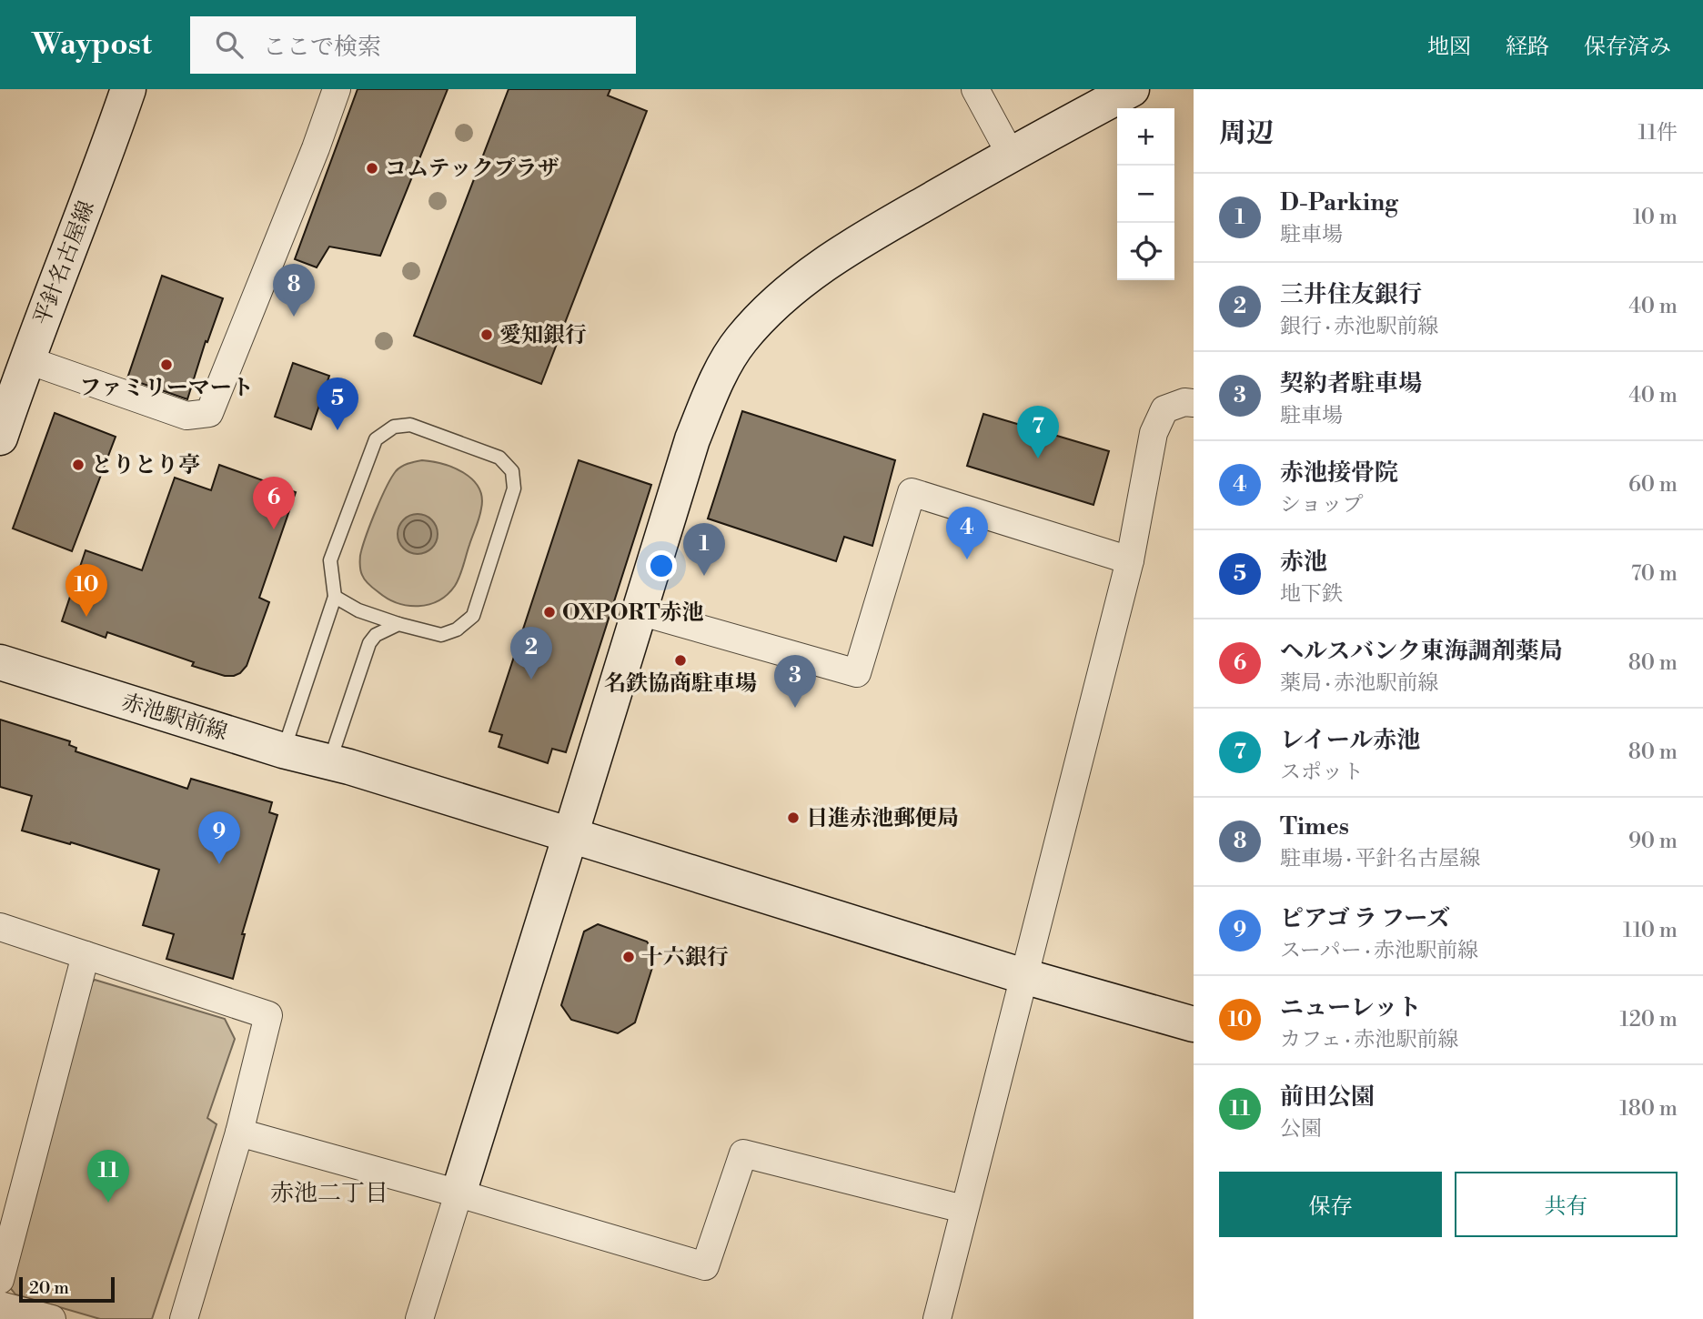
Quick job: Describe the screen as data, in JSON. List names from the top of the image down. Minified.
{"streets":{"street":["平針名古屋線","赤池駅前線"]},"districts":["赤池二丁目"],"places":["コムテックプラザ","愛知銀行","ファミリーマート","とりとり亭","OXPORT赤池","名鉄協商駐車場","日進赤池郵便局","十六銀行"],"scale_bar":"20 m","page":{"header":"Waypost","search":"ここで検索","nav":["地図","経路","保存済み"],"heading":["周辺","11件"],"map_buttons":["+","−"],"list":[{"mark":"1","name":"D-Parking","note":"駐車場","value":"10 m"},{"mark":"2","name":"三井住友銀行","note":"銀行 · 赤池駅前線","value":"40 m"},{"mark":"3","name":"契約者駐車場","note":"駐車場","value":"40 m"},{"mark":"4","name":"赤池接骨院","note":"ショップ","value":"60 m"},{"mark":"5","name":"赤池","note":"地下鉄","value":"70 m"},{"mark":"6","name":"ヘルスバンク東海調剤薬局","note":"薬局 · 赤池駅前線","value":"80 m"},{"mark":"7","name":"レイール赤池","note":"スポット","value":"80 m"},{"mark":"8","name":"Times","note":"駐車場 · 平針名古屋線","value":"90 m"},{"mark":"9","name":"ピアゴ ラ フーズ","note":"スーパー · 赤池駅前線","value":"110 m"},{"mark":"10","name":"ニューレット","note":"カフェ · 赤池駅前線","value":"120 m"},{"mark":"11","name":"前田公園","note":"公園","value":"180 m"}],"pins":["8","5","7","6","4","1","10","2","3","9","11"],"buttons":["保存","共有"],"scale":"20 m"}}
